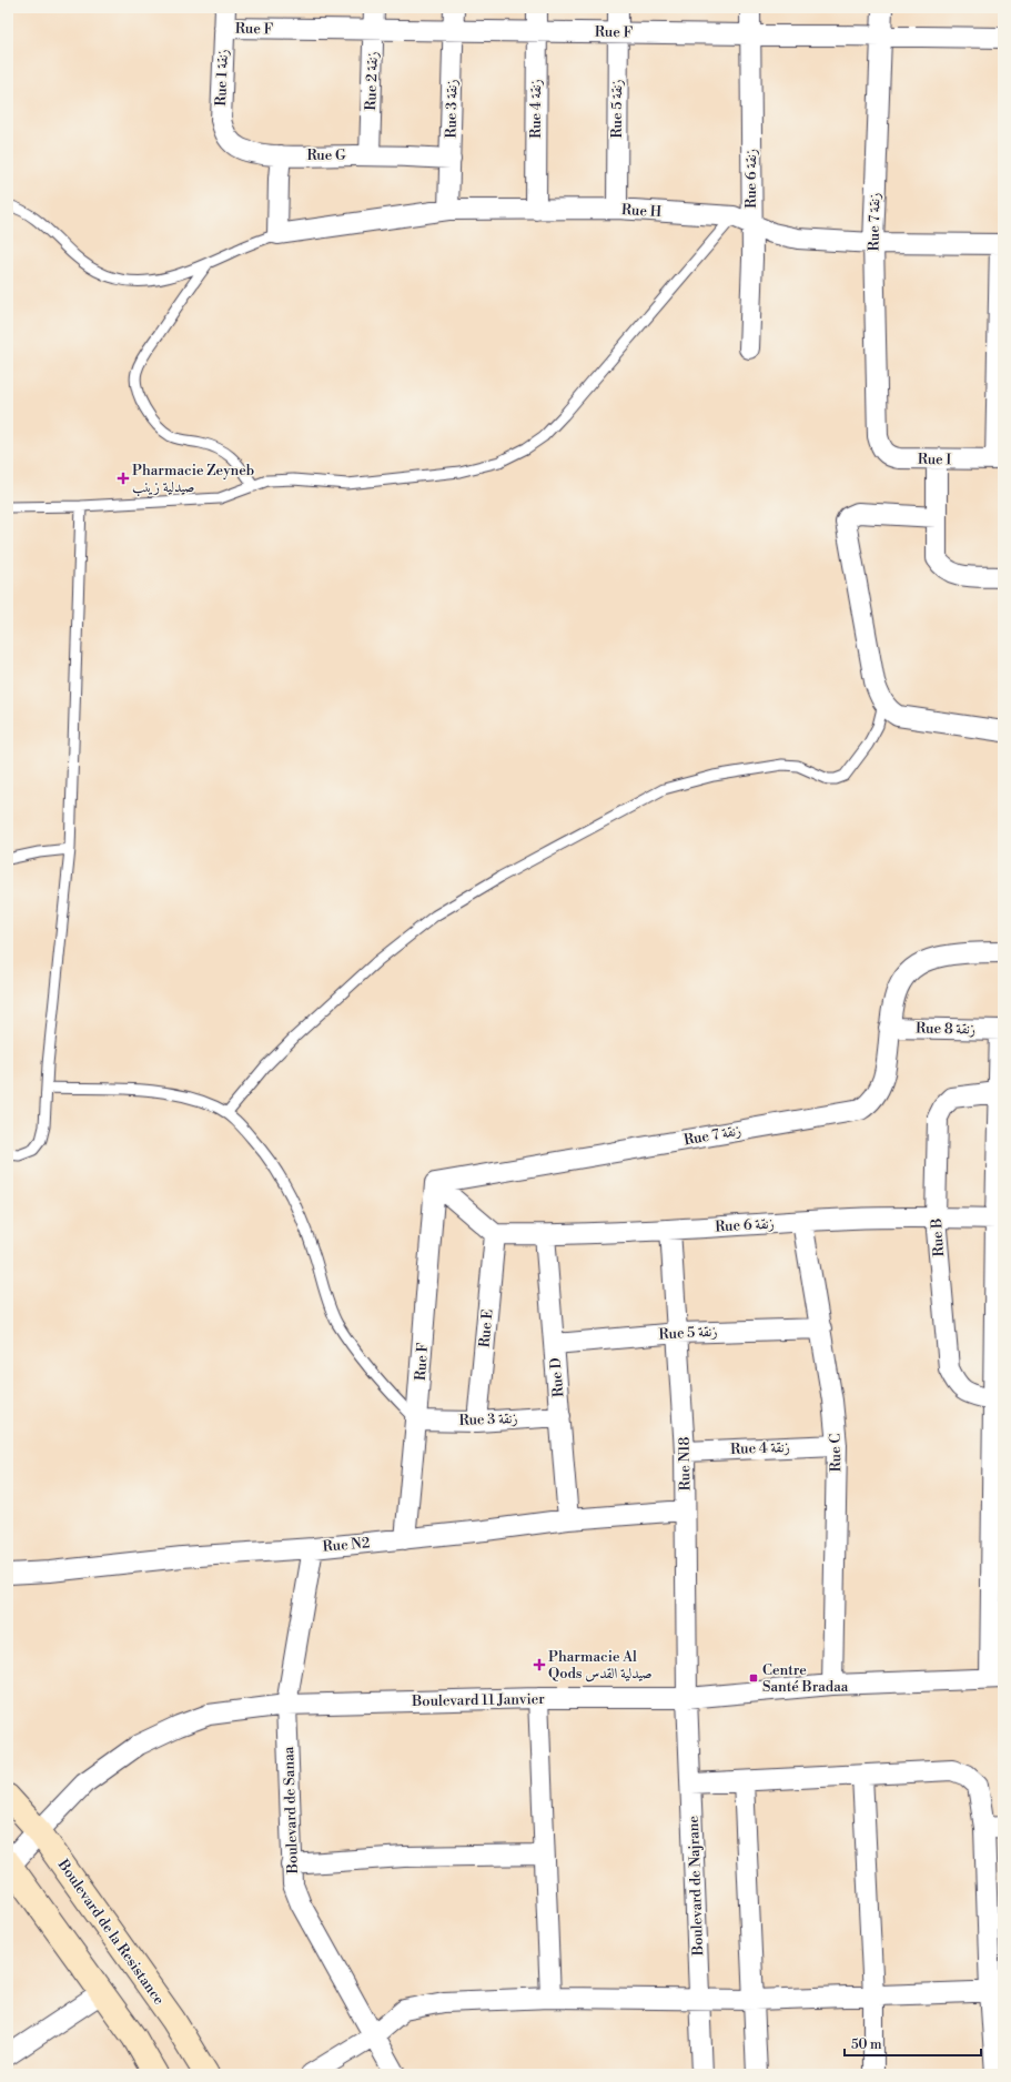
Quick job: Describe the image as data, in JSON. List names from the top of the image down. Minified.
{"streets":{"main road":["Boulevard de la Resistance"],"street":["Rue F","Rue 1 زنقة","Rue 2 زنقة","Rue 3 زنقة","Rue 4 زنقة","Rue 5 زنقة","Rue G","Rue 6 زنقة","Rue H","Rue 7 زنقة","Rue I","Rue 8 زنقة","Rue B","Rue E","Rue D","Rue C","Rue N18","Rue N2","Boulevard 11 Janvier","Boulevard de Sanaa","Boulevard de Najrane"]},"crossings":[["Rue F","Rue 1 زنقة"],["Rue F","Rue 2 زنقة"],["Rue F","Rue 3 زنقة"],["Rue F","Rue 4 زنقة"],["Rue F","Rue 5 زنقة"],["Rue F","Rue 6 زنقة"],["Rue F","Rue 7 زنقة"],["Rue F","Rue N2"],["Rue 1 زنقة","Rue G"],["Rue 2 زنقة","Rue G"],["Rue 3 زنقة","Rue G"],["Rue 3 زنقة","Rue H"],["Rue 3 زنقة","Rue E"],["Rue 3 زنقة","Rue D"],["Rue 4 زنقة","Rue H"],["Rue 4 زنقة","Rue C"],["Rue 4 زنقة","Rue N18"],["Rue 5 زنقة","Rue H"],["Rue 5 زنقة","Rue D"],["Rue 5 زنقة","Rue C"],["Rue 5 زنقة","Rue N18"],["Rue 6 زنقة","Rue H"],["Rue 6 زنقة","Rue B"],["Rue 6 زنقة","Rue E"],["Rue 6 زنقة","Rue D"],["Rue 6 زنقة","Rue C"],["Rue 6 زنقة","Rue N18"],["Rue H","Rue 7 زنقة"],["Rue 7 زنقة","Rue I"],["Rue 7 زنقة","Rue 8 زنقة"],["Rue D","Rue N2"],["Rue C","Boulevard 11 Janvier"],["Rue N18","Rue N2"],["Rue N18","Boulevard 11 Janvier"],["Rue N18","Boulevard de Najrane"],["Rue N2","Boulevard de Sanaa"],["Boulevard 11 Janvier","Boulevard de Sanaa"],["Boulevard 11 Janvier","Boulevard de Najrane"],["Boulevard 11 Janvier","Boulevard de la Resistance"]],"places":{"health":["Pharmacie Zeyneb صيدلية زينب","Pharmacie Al Qods صيدلية القدس"],"transit":["Centre Santé Bradaa"]},"scale_bar":"50 m"}
